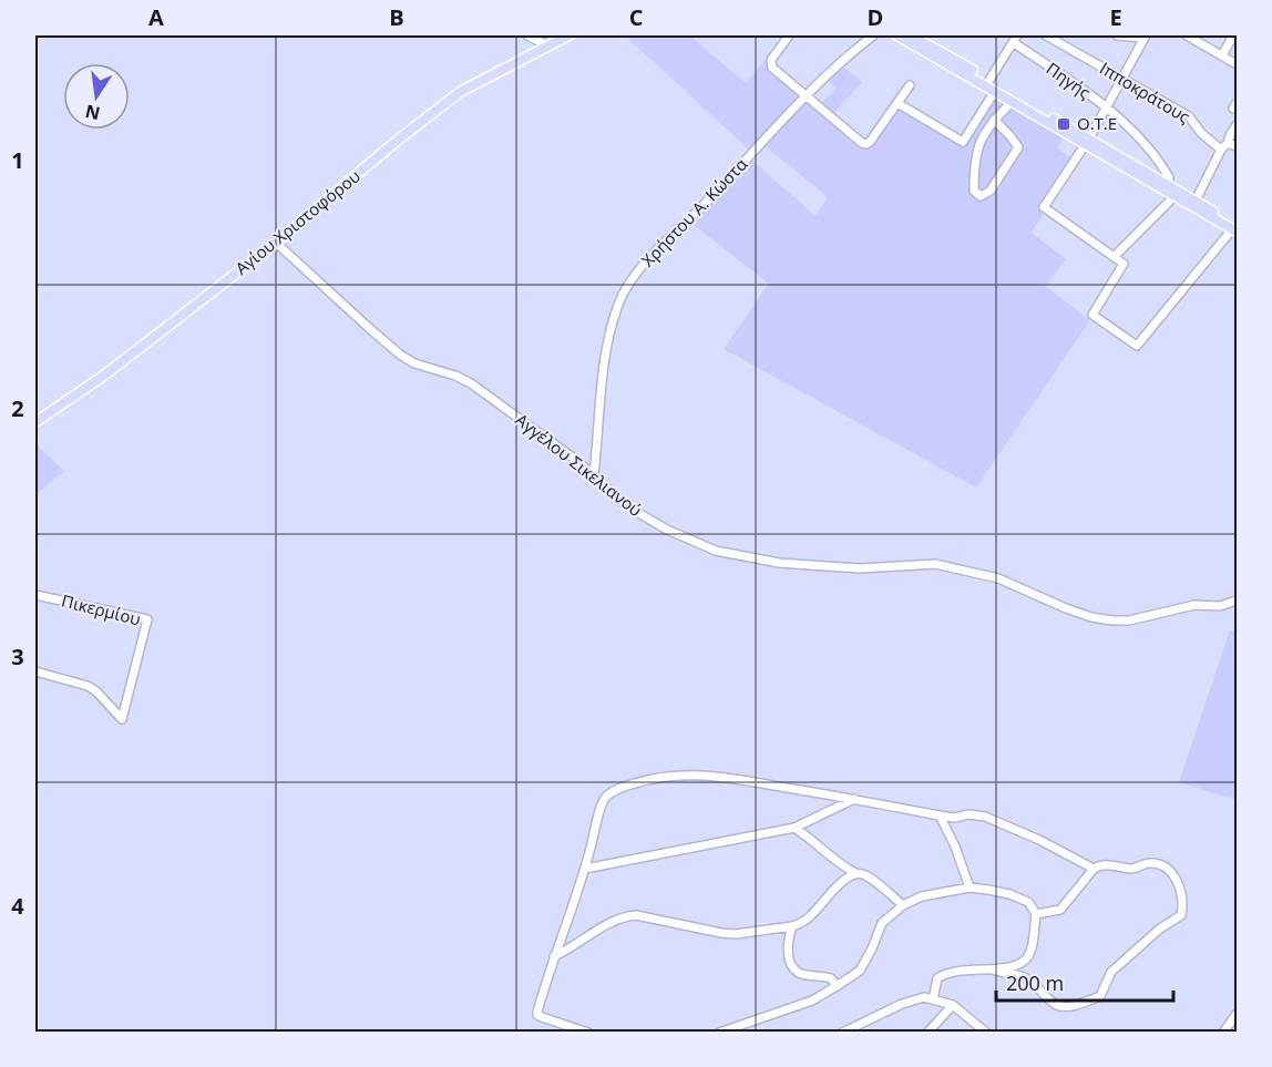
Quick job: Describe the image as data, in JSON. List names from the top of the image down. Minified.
{"streets":{"main road":["Αγίου Χριστοφόρου"],"street":["Πηγής","Ιπποκράτους","Χρήστου Α. Κώστα","Αγγέλου Σικελιανού","Πικερμίου"]},"crossings":[["Χρήστου Α. Κώστα","Αγγέλου Σικελιανού"],["Αγίου Χριστοφόρου","Αγγέλου Σικελιανού"]],"places":{"transit":["Ο.Τ.Ε"]},"scale_bar":"200 m","north":"bottom","grid":{"columns":["A","B","C","D","E"],"rows":["1","2","3","4"]}}
